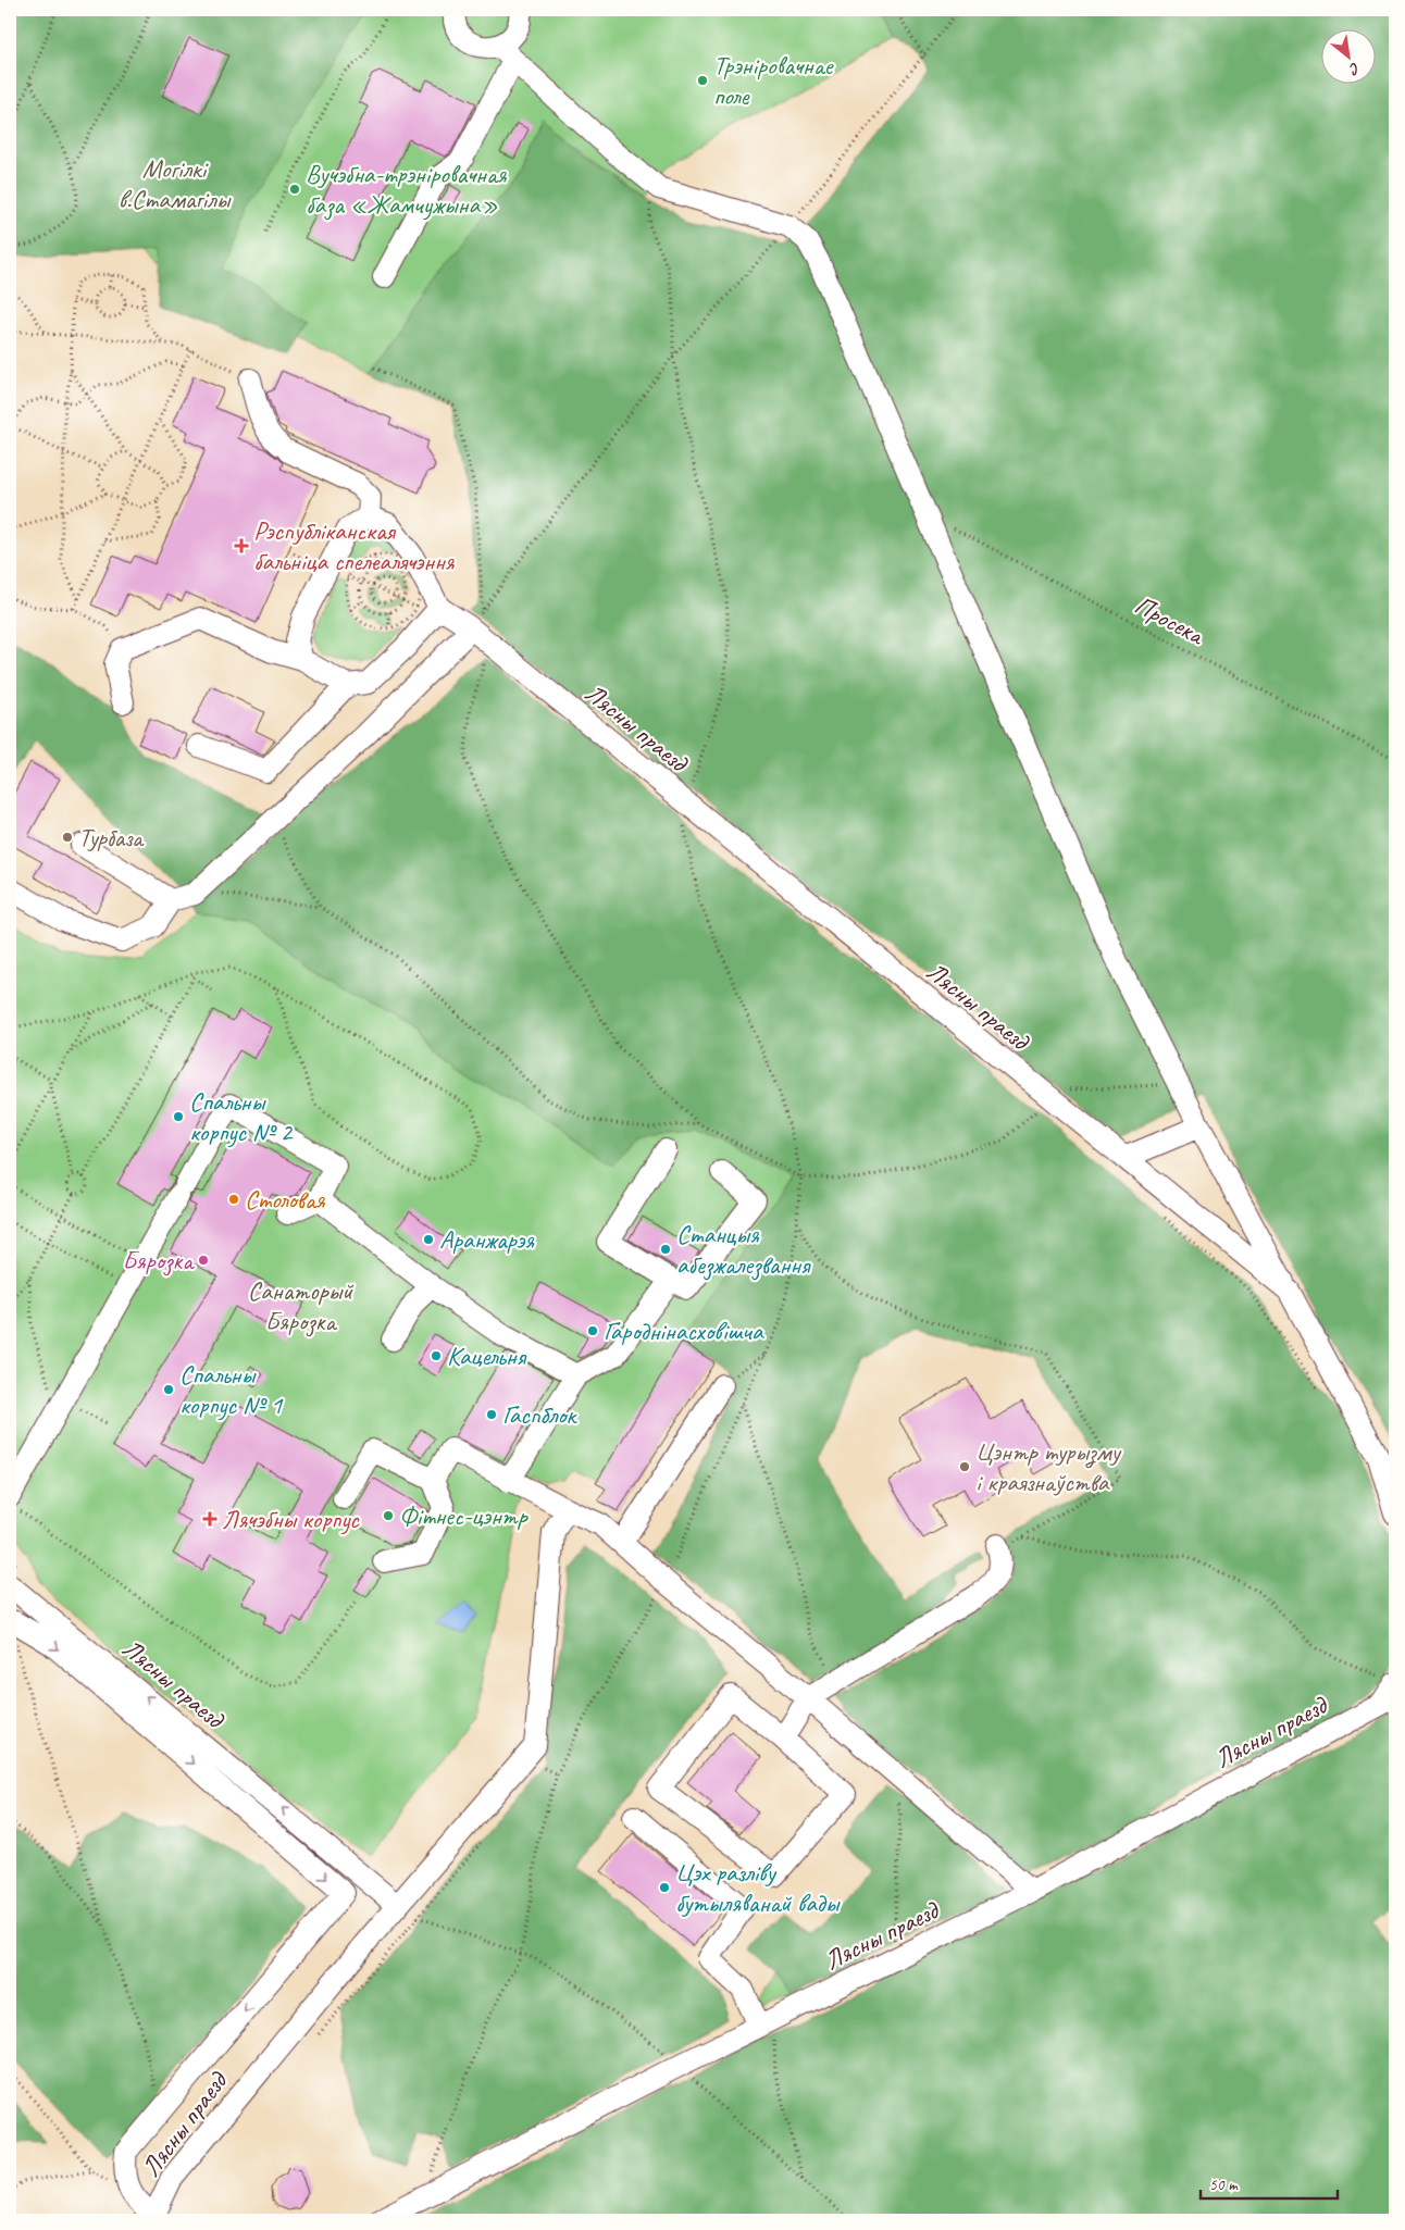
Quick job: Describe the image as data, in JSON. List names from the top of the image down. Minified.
{"streets":{"street":["Лясны праезд"],"path":["Просека"]},"parks":["Могілкі в.Стамагілы","Санаторый Бярозка"],"places":{"other":["Трэніровачнае поле","Вучэбна-трэніровачная база «Жамчужына»","Турбаза","Спальны корпус № 2","Столовая","Аранжарэя","Станцыя абезжалезвання","Бярозка","Гароднінасховішча","Кацельня","Спальны корпус № 1","Гаспблок","Цэнтр турызму і краязнаўства","Фітнес-цэнтр","Цэх разліву бутыляванай вады"],"health":["Рэспубліканская бальніца спелеалячэння","Лячэбны корпус"]},"scale_bar":"50 m","north":"bottom right"}
